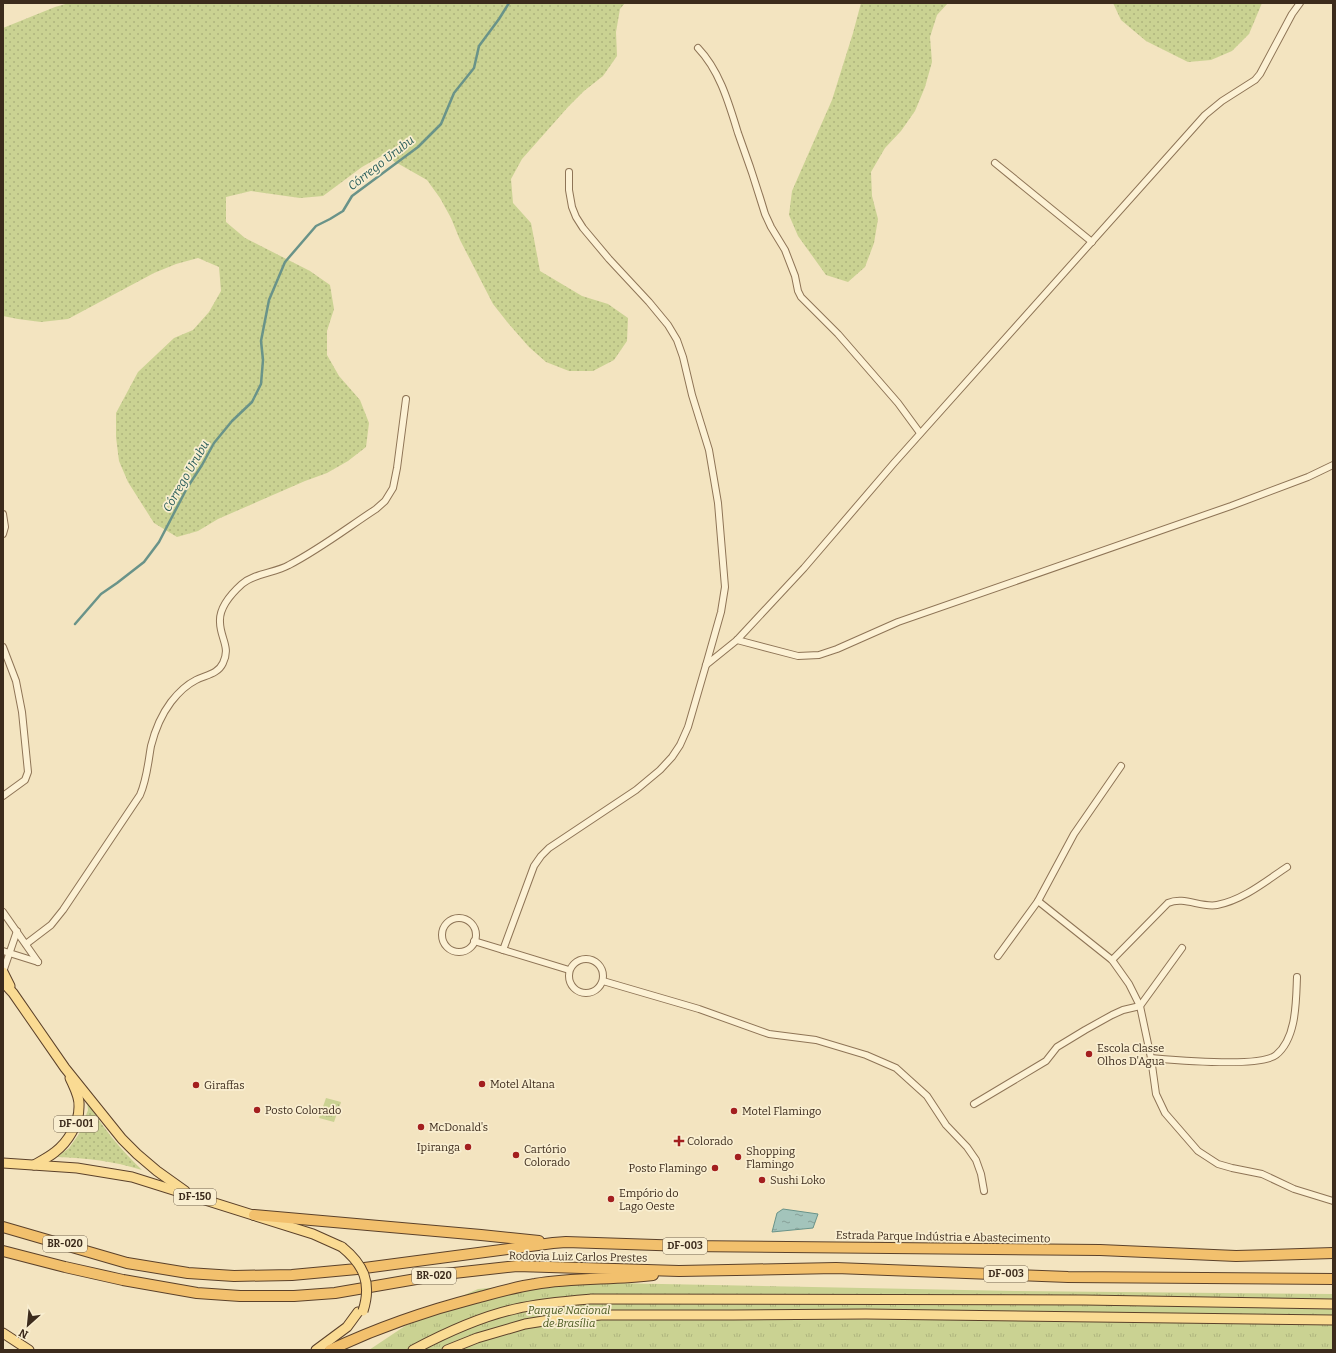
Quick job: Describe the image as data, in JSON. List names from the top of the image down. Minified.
{"streets":{"highway":["Estrada Parque Indústria e Abastecimento","BR-020","DF-003","Rodovia Luiz Carlos Prestes"],"main road":["DF-001","DF-150"]},"crossings":[["DF-001","DF-150"],["Estrada Parque Indústria e Abastecimento","Rodovia Luiz Carlos Prestes"],["DF-003","Rodovia Luiz Carlos Prestes"]],"water":["Córrego Urubu"],"parks":["Parque Nacional de Brasília"],"places":{"other":["Escola Classe Olhos D'Agua","Motel Altana","Giraffas","Posto Colorado","Motel Flamingo","McDonald's","Ipiranga","Cartório Colorado","Shopping Flamingo","Posto Flamingo","Sushi Loko","Empório do Lago Oeste"],"health":["Colorado"]},"north":"bottom left"}
